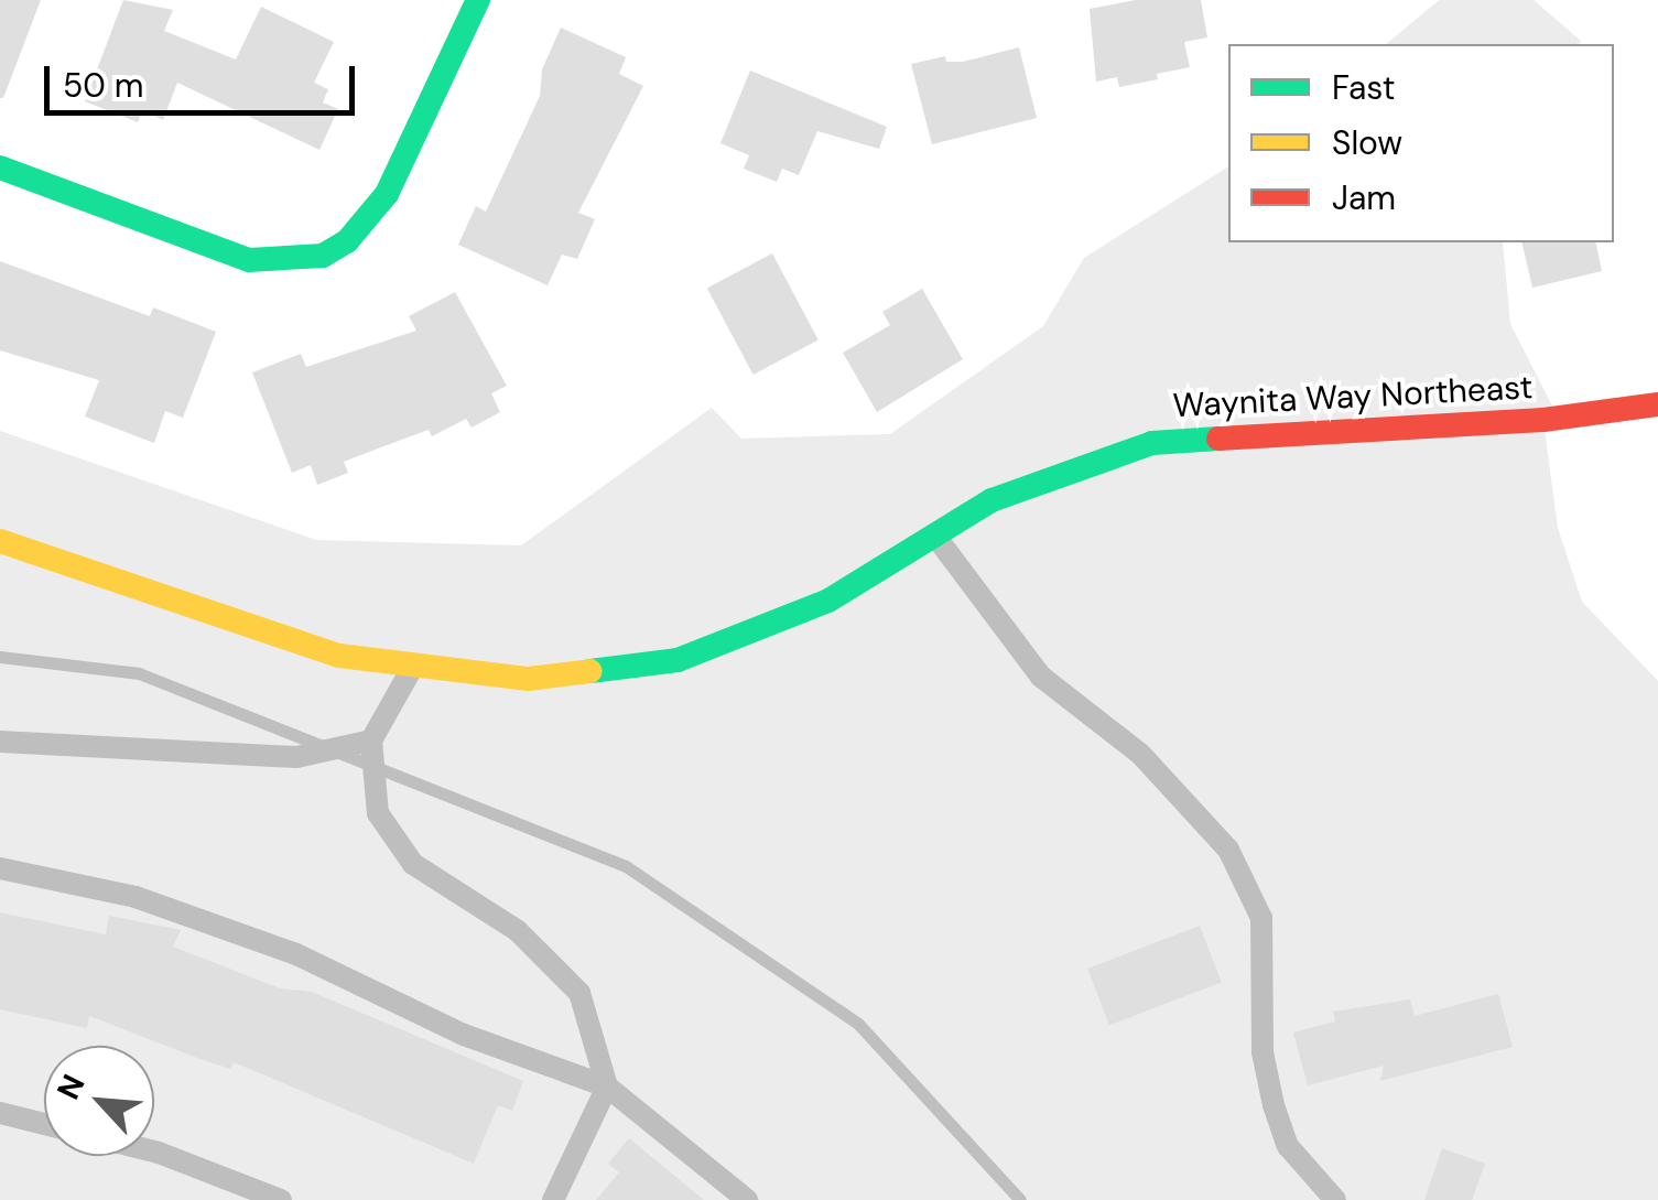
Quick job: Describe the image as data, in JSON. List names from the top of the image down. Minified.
{"streets":{"main road":["Waynita Way Northeast"]},"legend":["Fast","Slow","Jam"],"scale_bar":"50 m","north":"top left"}
